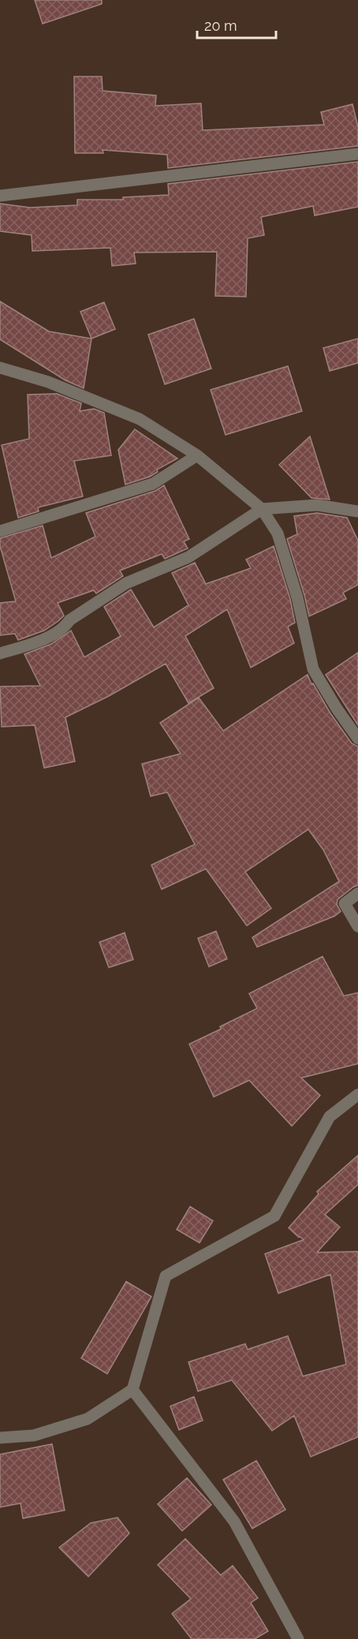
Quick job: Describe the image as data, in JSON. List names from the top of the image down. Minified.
{"scale_bar":"20 m"}
